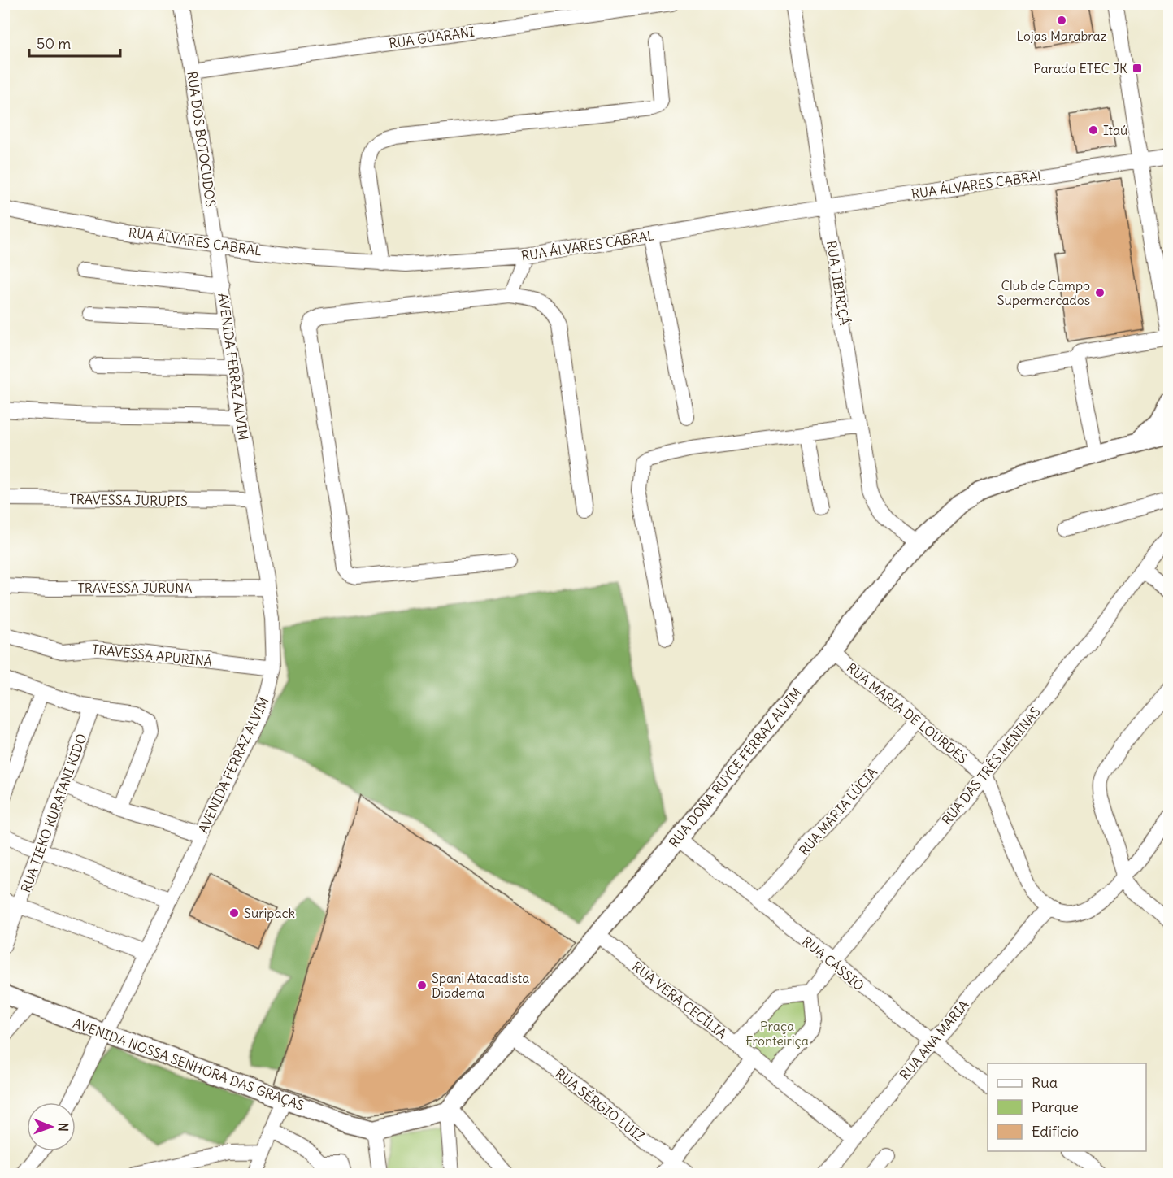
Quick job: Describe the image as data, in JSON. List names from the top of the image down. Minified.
{"streets":{"main road":["RUA DONA RUYCE FERRAZ ALVIM","AVENIDA NOSSA SENHORA DAS GRAÇAS"],"street":["RUA GUARANI","RUA DOS BOTOCUDOS","RUA ÁLVARES CABRAL","RUA TIBIRIÇÁ","AVENIDA FERRAZ ALVIM","TRAVESSA JURUPIS","TRAVESSA JURUNA","TRAVESSA APURINÁ","RUA MARIA DE LOURDES","RUA DAS TRÊS MENINAS","RUA MARIA LÚCIA","RUA TIEKO KURATANI KIDO","RUA CÁSSIO","RUA VERA CECÍLIA","RUA ANA MARIA","RUA SÉRGIO LUIZ"]},"crossings":[["RUA GUARANI","RUA DOS BOTOCUDOS"],["RUA DOS BOTOCUDOS","RUA ÁLVARES CABRAL"],["RUA DOS BOTOCUDOS","AVENIDA FERRAZ ALVIM"],["RUA ÁLVARES CABRAL","RUA TIBIRIÇÁ"],["RUA ÁLVARES CABRAL","AVENIDA FERRAZ ALVIM"],["RUA TIBIRIÇÁ","RUA DONA RUYCE FERRAZ ALVIM"],["AVENIDA FERRAZ ALVIM","TRAVESSA JURUPIS"],["AVENIDA FERRAZ ALVIM","TRAVESSA JURUNA"],["AVENIDA FERRAZ ALVIM","TRAVESSA APURINÁ"],["AVENIDA FERRAZ ALVIM","AVENIDA NOSSA SENHORA DAS GRAÇAS"],["RUA MARIA DE LOURDES","RUA DAS TRÊS MENINAS"],["RUA MARIA DE LOURDES","RUA DONA RUYCE FERRAZ ALVIM"],["RUA MARIA DE LOURDES","RUA MARIA LÚCIA"],["RUA MARIA DE LOURDES","RUA ANA MARIA"],["RUA DAS TRÊS MENINAS","RUA CÁSSIO"],["RUA DONA RUYCE FERRAZ ALVIM","RUA CÁSSIO"],["RUA DONA RUYCE FERRAZ ALVIM","RUA VERA CECÍLIA"],["RUA DONA RUYCE FERRAZ ALVIM","RUA SÉRGIO LUIZ"],["RUA MARIA LÚCIA","RUA CÁSSIO"],["RUA CÁSSIO","RUA ANA MARIA"],["RUA VERA CECÍLIA","RUA ANA MARIA"]],"parks":["Praça Fronteiriça"],"places":{"other":["Lojas Marabraz","Itaú","Club de Campo Supermercados","Suripack","Spani Atacadista Diadema"],"transit":["Parada ETEC JK"]},"legend":["Rua","Parque","Edifício"],"scale_bar":"50 m","north":"right"}
